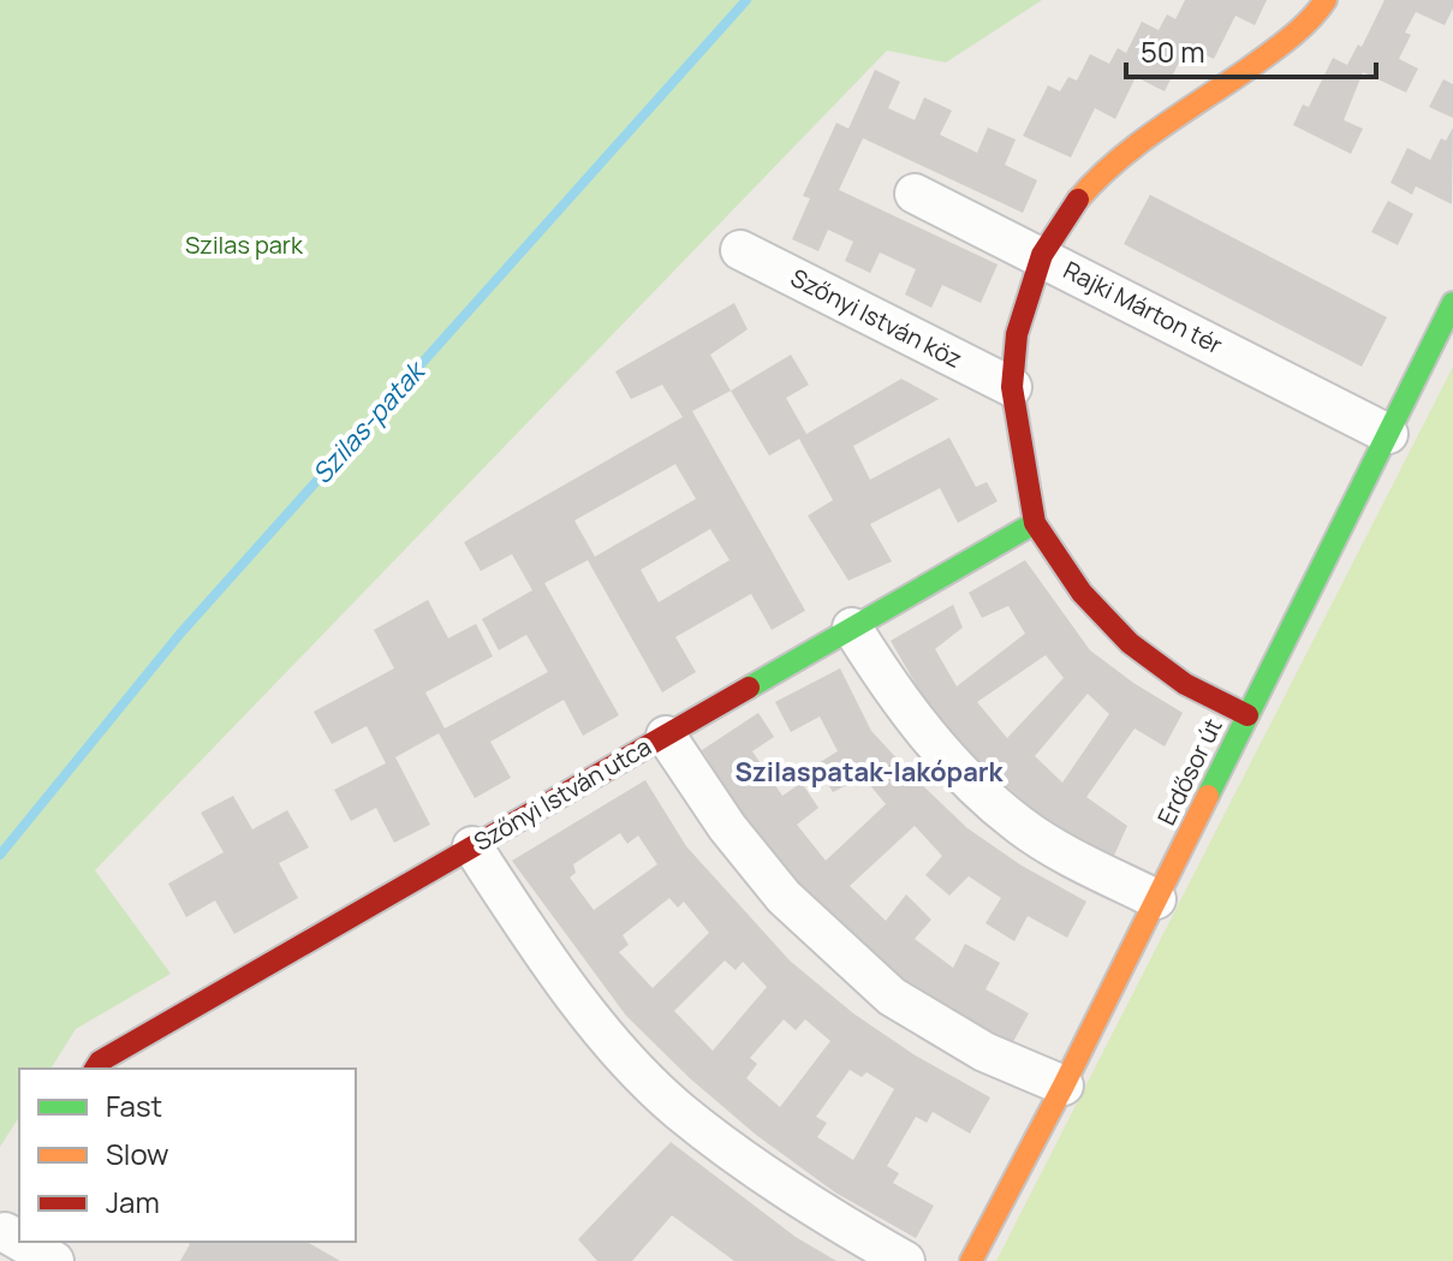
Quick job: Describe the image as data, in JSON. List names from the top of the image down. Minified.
{"streets":{"street":["Rajki Márton tér","Szőnyi István köz","Erdősor út","Szőnyi István utca"]},"crossings":[["Rajki Márton tér","Szőnyi István köz"],["Rajki Márton tér","Erdősor út"],["Rajki Márton tér","Szőnyi István utca"]],"districts":["Szilaspatak-lakópark"],"water":["Szilas-patak"],"parks":["Szilas park"],"legend":["Fast","Slow","Jam"],"scale_bar":"50 m"}
